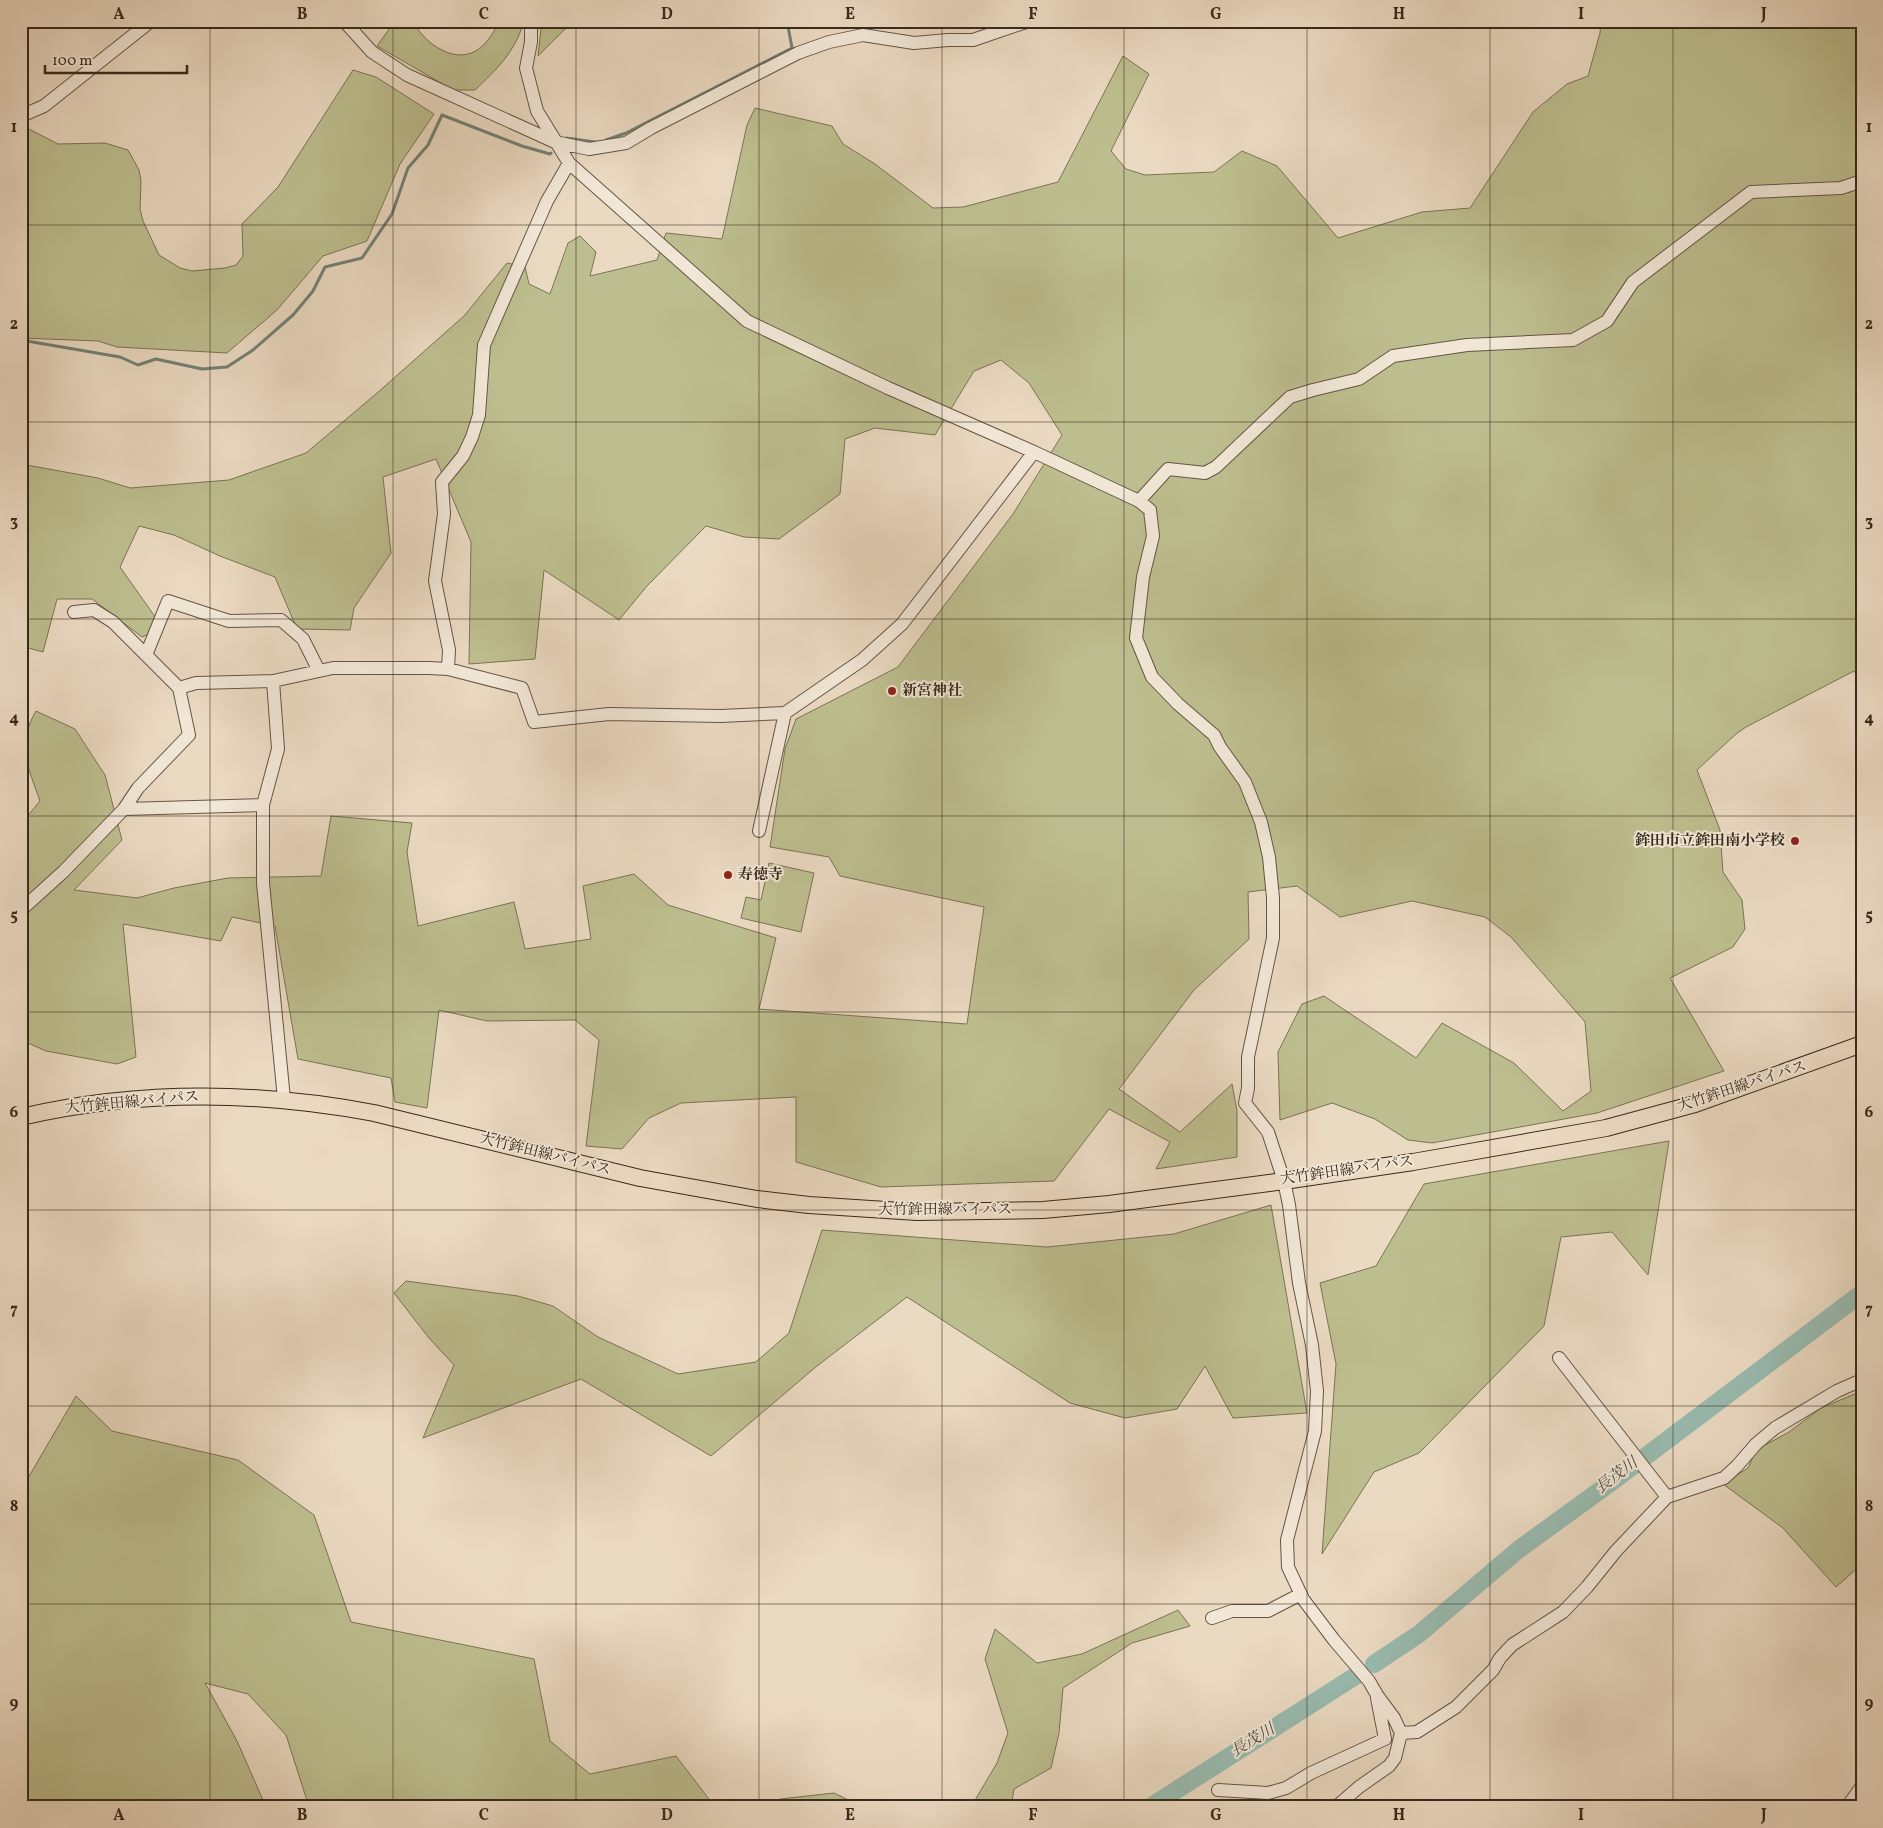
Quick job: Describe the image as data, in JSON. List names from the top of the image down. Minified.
{"streets":{"main road":["大竹鉾田線バイパス"]},"water":["長茂川"],"places":["新宮神社","鉾田市立鉾田南小学校","寿徳寺"],"scale_bar":"100 m","grid":{"columns":["A","B","C","D","E","F","G","H","I","J"],"rows":["1","2","3","4","5","6","7","8","9"]}}
